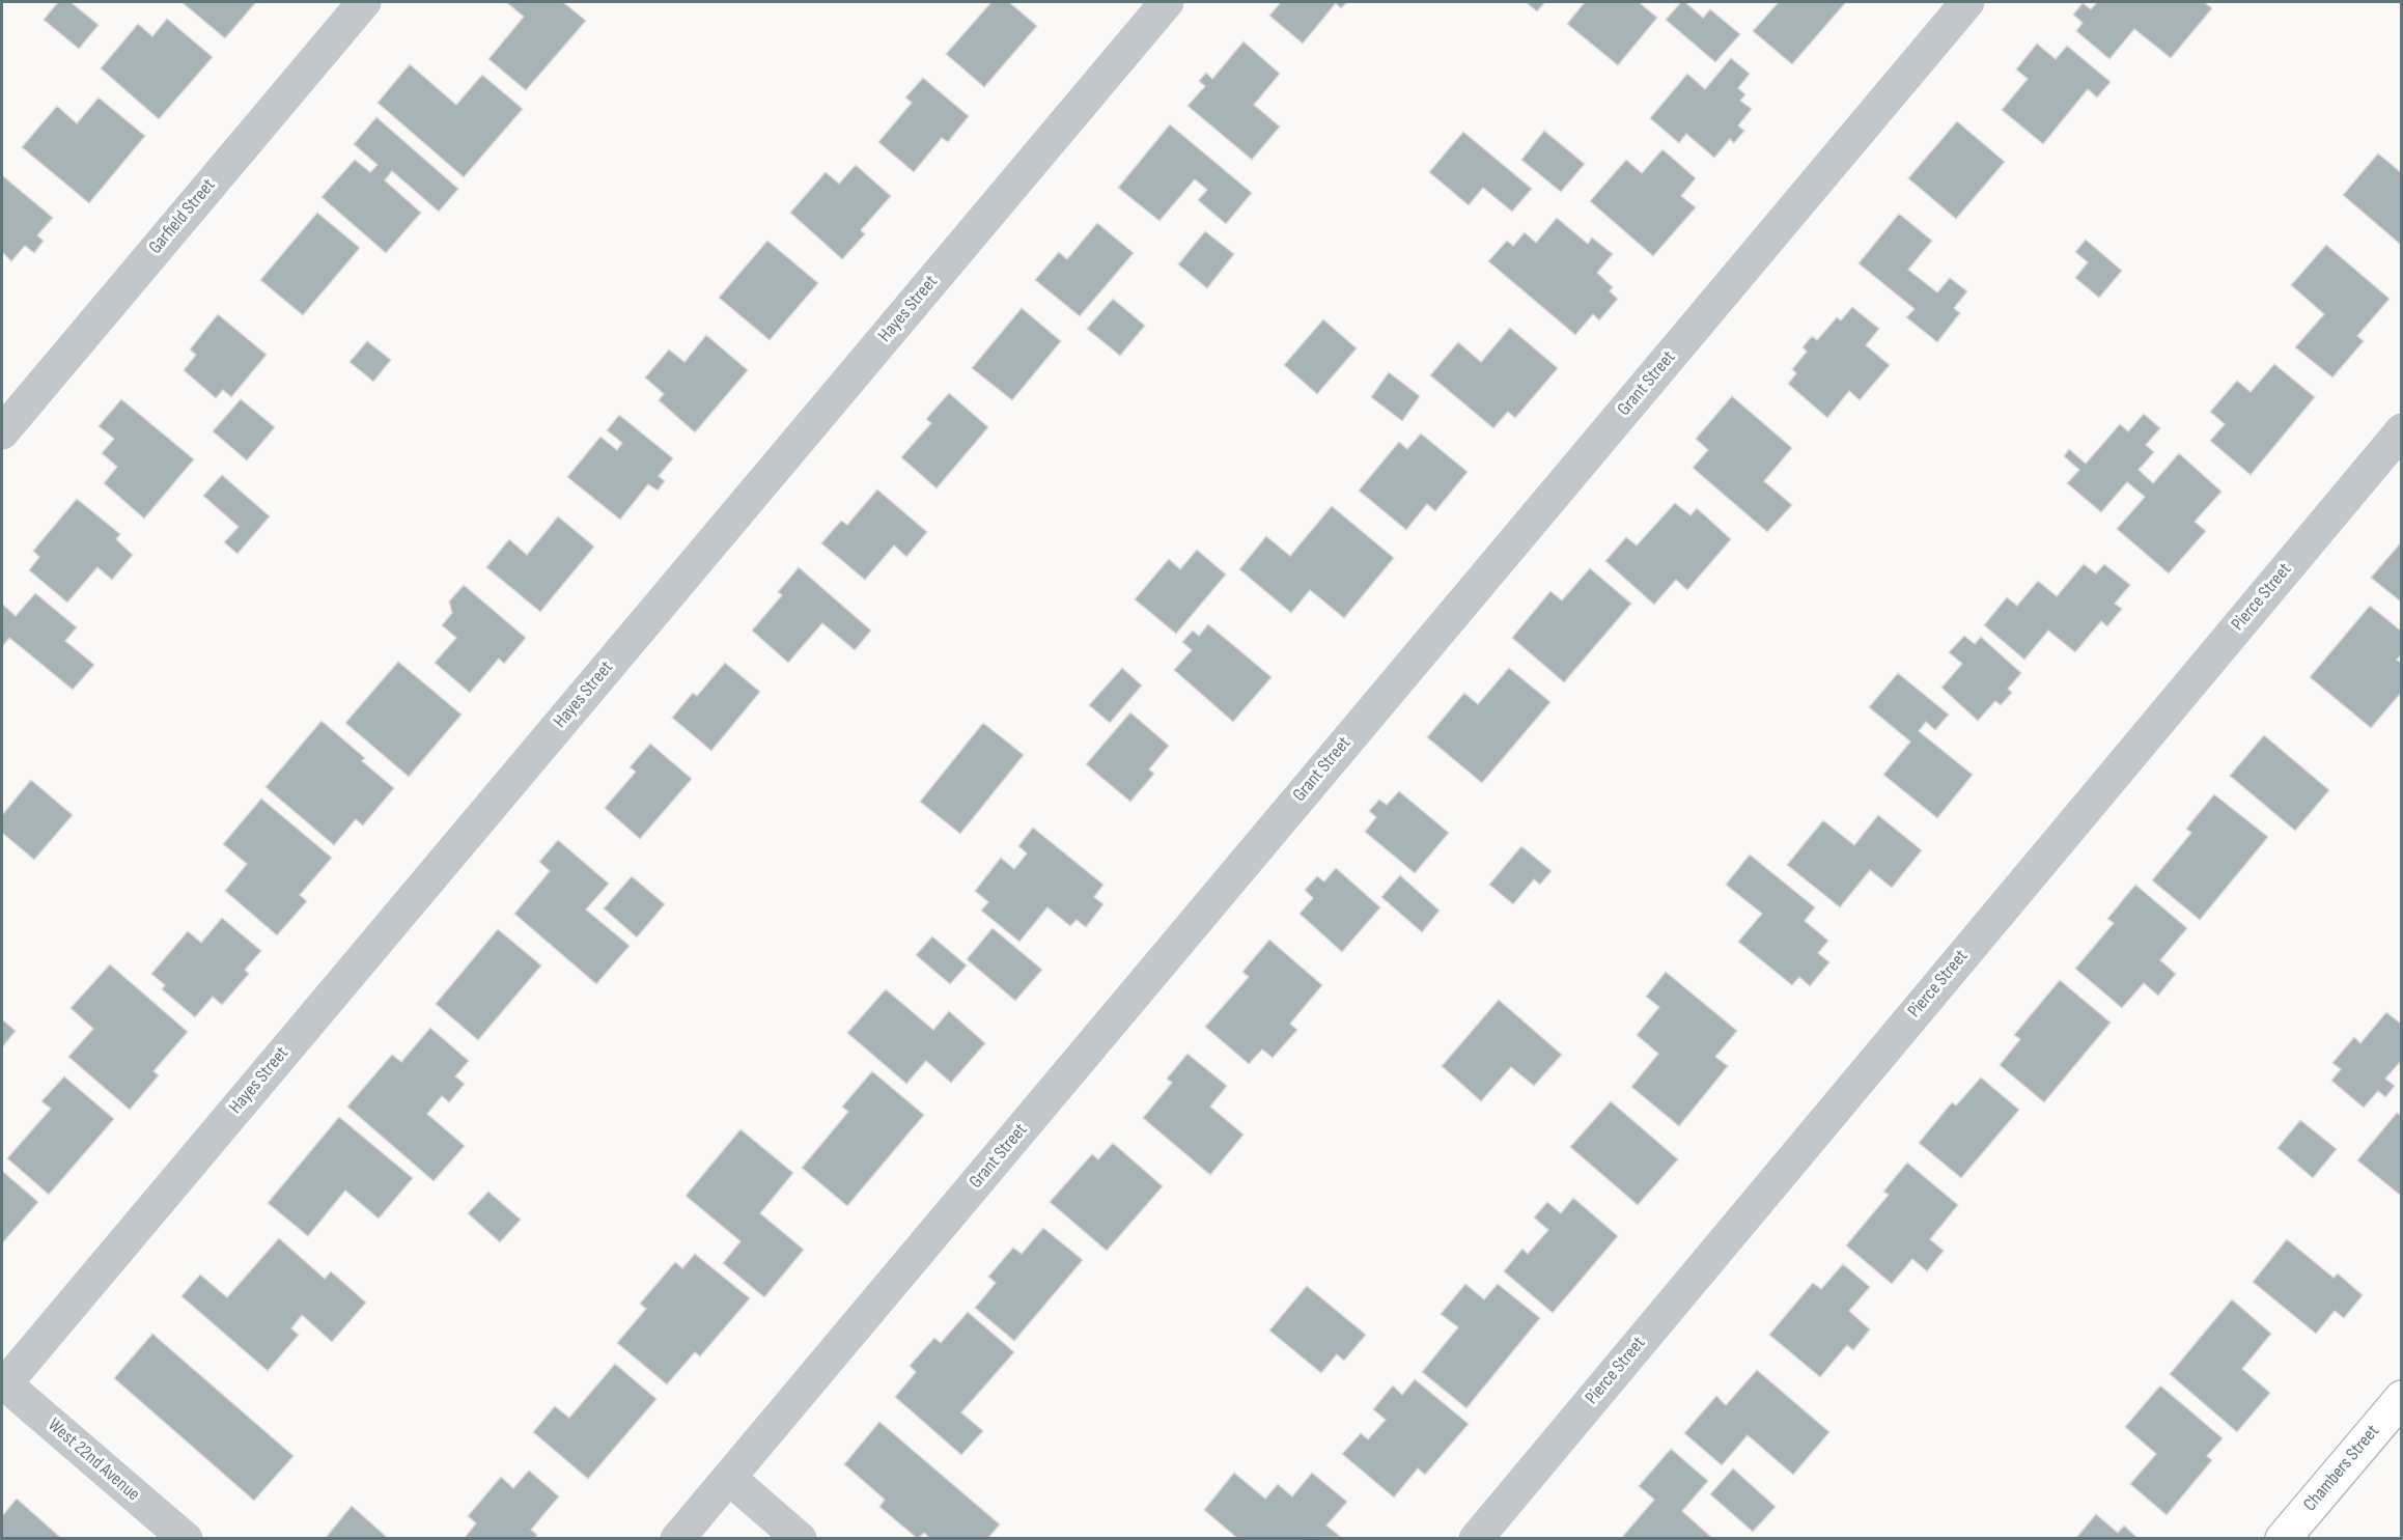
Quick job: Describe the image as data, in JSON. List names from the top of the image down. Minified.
{"streets":{"main road":["Chambers Street"],"street":["Garfield Street","Hayes Street","Grant Street","Pierce Street","West 22nd Avenue"]},"crossings":[["Hayes Street","West 22nd Avenue"]]}
